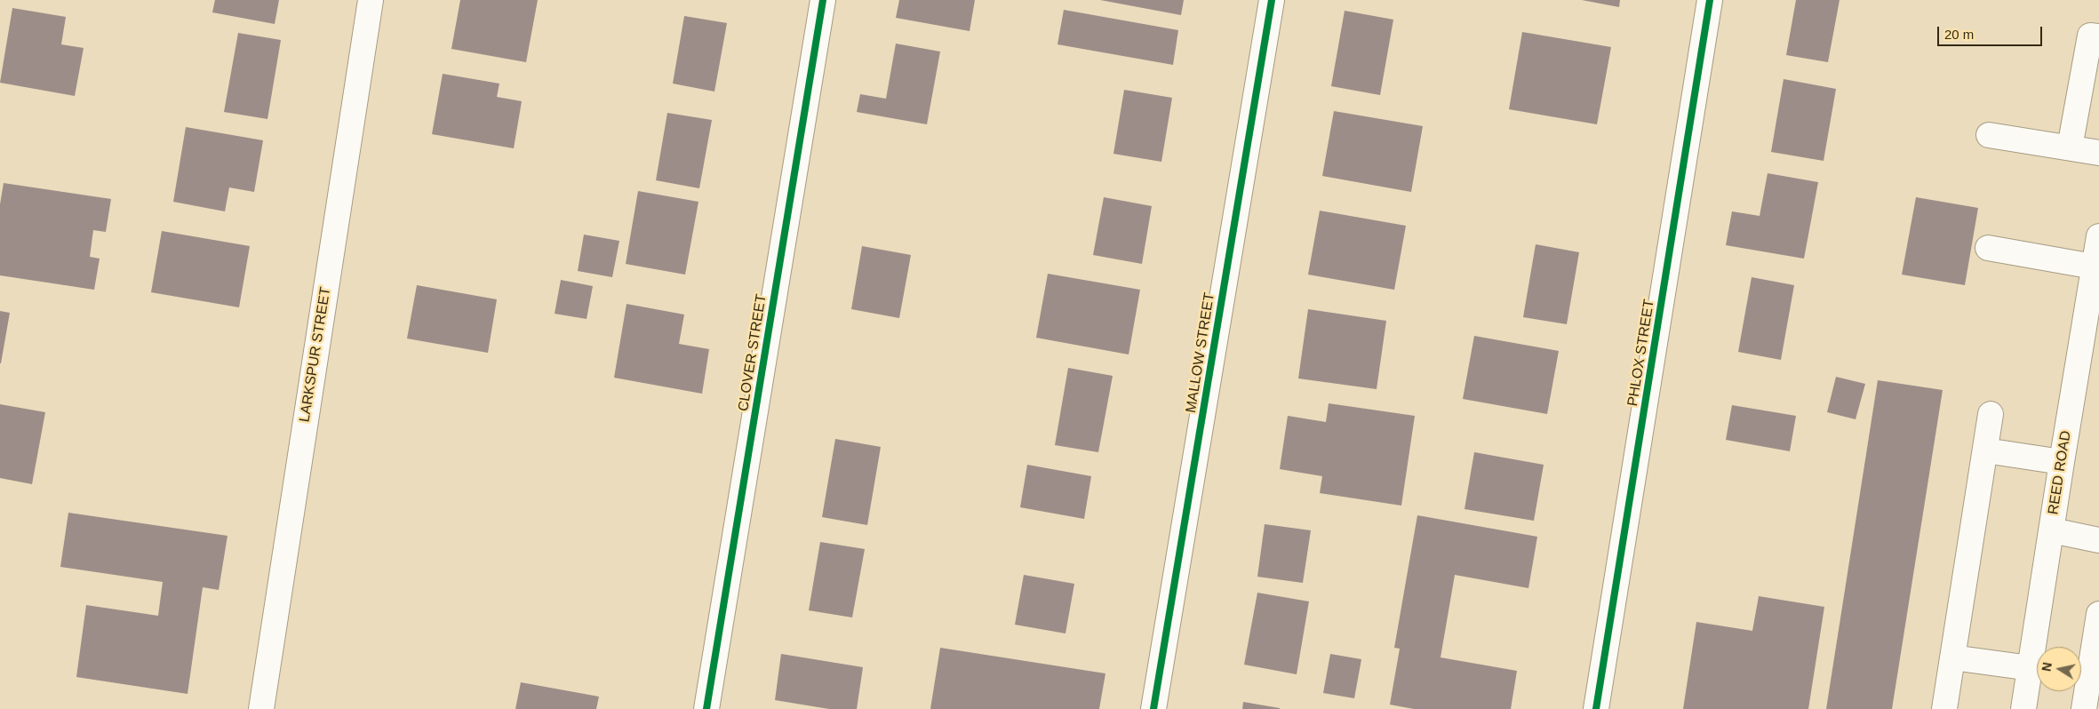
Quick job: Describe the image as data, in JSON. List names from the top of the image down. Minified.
{"streets":{"street":["CLOVER STREET","MALLOW STREET","PHLOX STREET","LARKSPUR STREET","REED ROAD"]},"scale_bar":"20 m","north":"left"}
